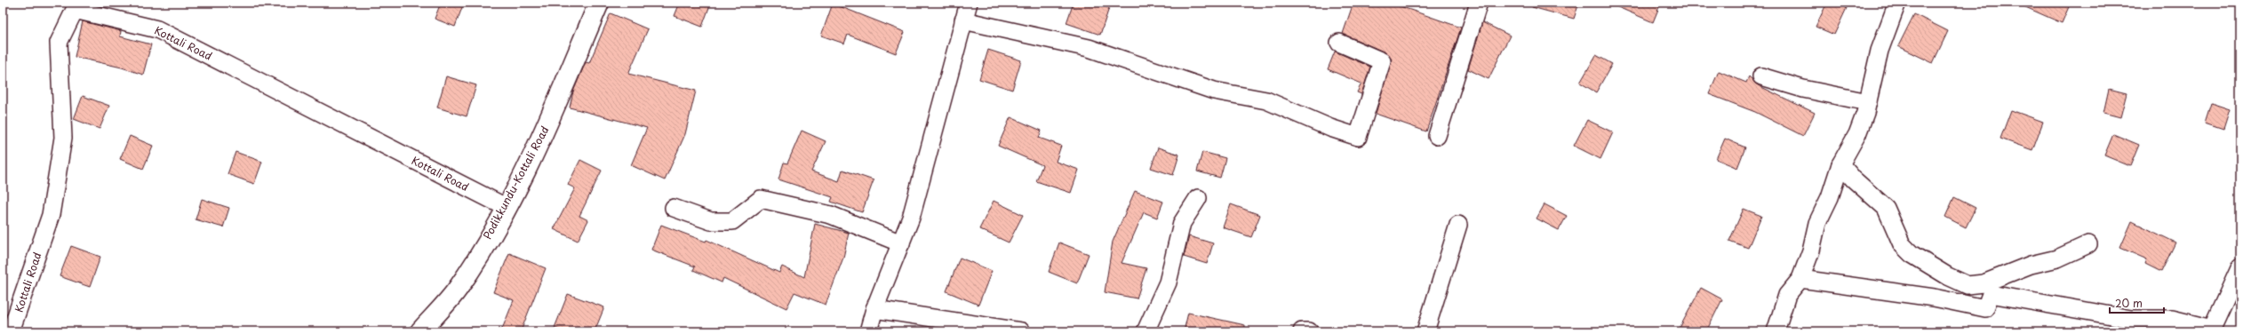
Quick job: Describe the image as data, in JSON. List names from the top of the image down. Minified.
{"streets":{"main road":["Podikkundu-Kottali Road"],"street":["Kottali Road"]},"crossings":[["Kottali Road","Podikkundu-Kottali Road"]],"scale_bar":"20 m"}
